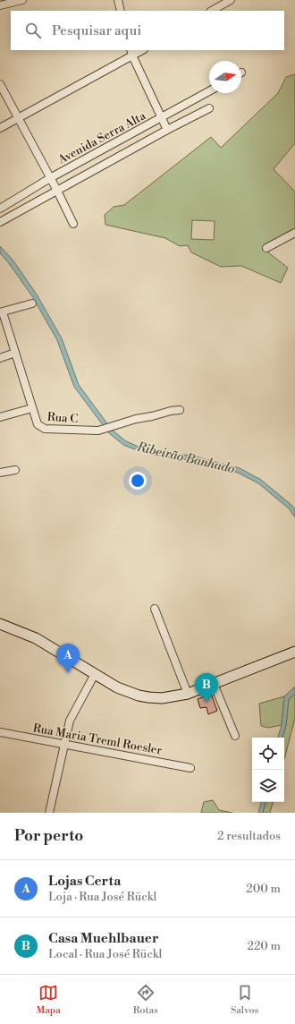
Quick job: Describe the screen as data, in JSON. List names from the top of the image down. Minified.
{"streets":{"street":["Avenida Serra Alta","Rua C","Rua Maria Treml Roesler"]},"water":["Ribeirão Banhado"],"north":"right","page":{"search":"Pesquisar aqui","pins":["A","B"],"heading":["Por perto","2 resultados"],"list":[{"mark":"A","name":"Lojas Certa","note":"Loja · Rua José Rückl","value":"200 m"},{"mark":"B","name":"Casa Muehlbauer","note":"Local · Rua José Rückl","value":"220 m"}],"nav":["Mapa","Rotas","Salvos"]}}
